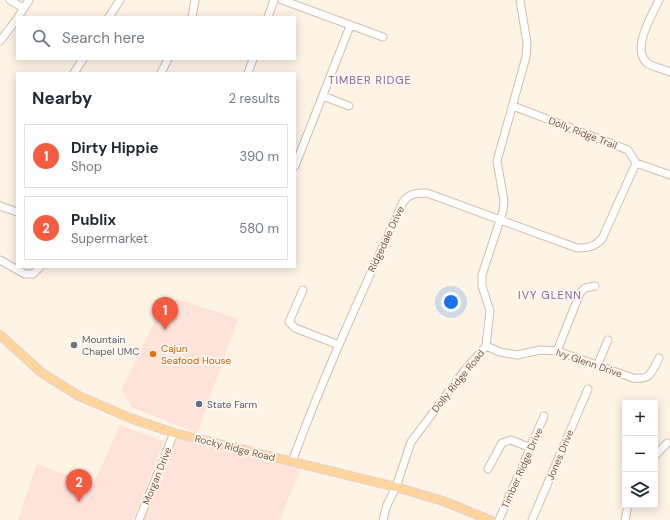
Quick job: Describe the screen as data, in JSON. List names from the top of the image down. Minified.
{"streets":{"main road":["Rocky Ridge Road"],"street":["Dolly Ridge Trail","Ridgedale Drive","Ivy Glenn Drive","Dolly Ridge Road","Jones Drive","Timber Ridge Drive","Morgan Drive"]},"crossings":[["Dolly Ridge Trail","Ridgedale Drive"],["Dolly Ridge Trail","Dolly Ridge Road"],["Ridgedale Drive","Dolly Ridge Road"],["Ridgedale Drive","Rocky Ridge Road"],["Ivy Glenn Drive","Dolly Ridge Road"],["Dolly Ridge Road","Rocky Ridge Road"],["Rocky Ridge Road","Morgan Drive"]],"districts":["TIMBER RIDGE","IVY GLENN"],"places":["Mountain Chapel UMC","Cajun Seafood House","State Farm"],"page":{"search":"Search here","heading":["Nearby","2 results"],"list":[{"mark":"1","name":"Dirty Hippie","note":"Shop","value":"390 m"},{"mark":"2","name":"Publix","note":"Supermarket","value":"580 m"}],"pins":["1","2"],"map_buttons":["+","−"]}}
